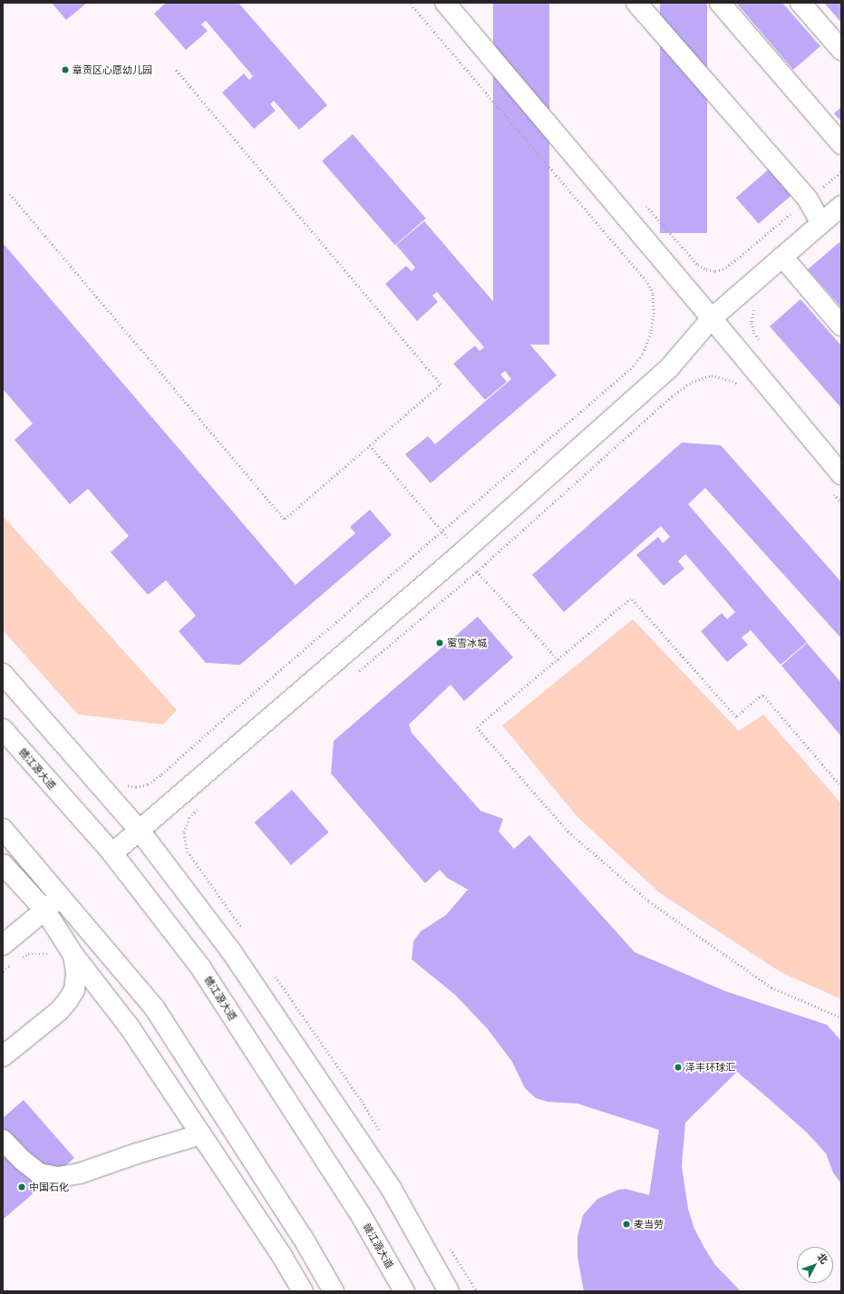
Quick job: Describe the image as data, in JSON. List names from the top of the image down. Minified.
{"streets":{"street":["赣江源大道"]},"places":["章贡区心愿幼儿园","蜜雪冰城","泽丰环球汇","中国石化","麦当劳"],"north":"top right"}
